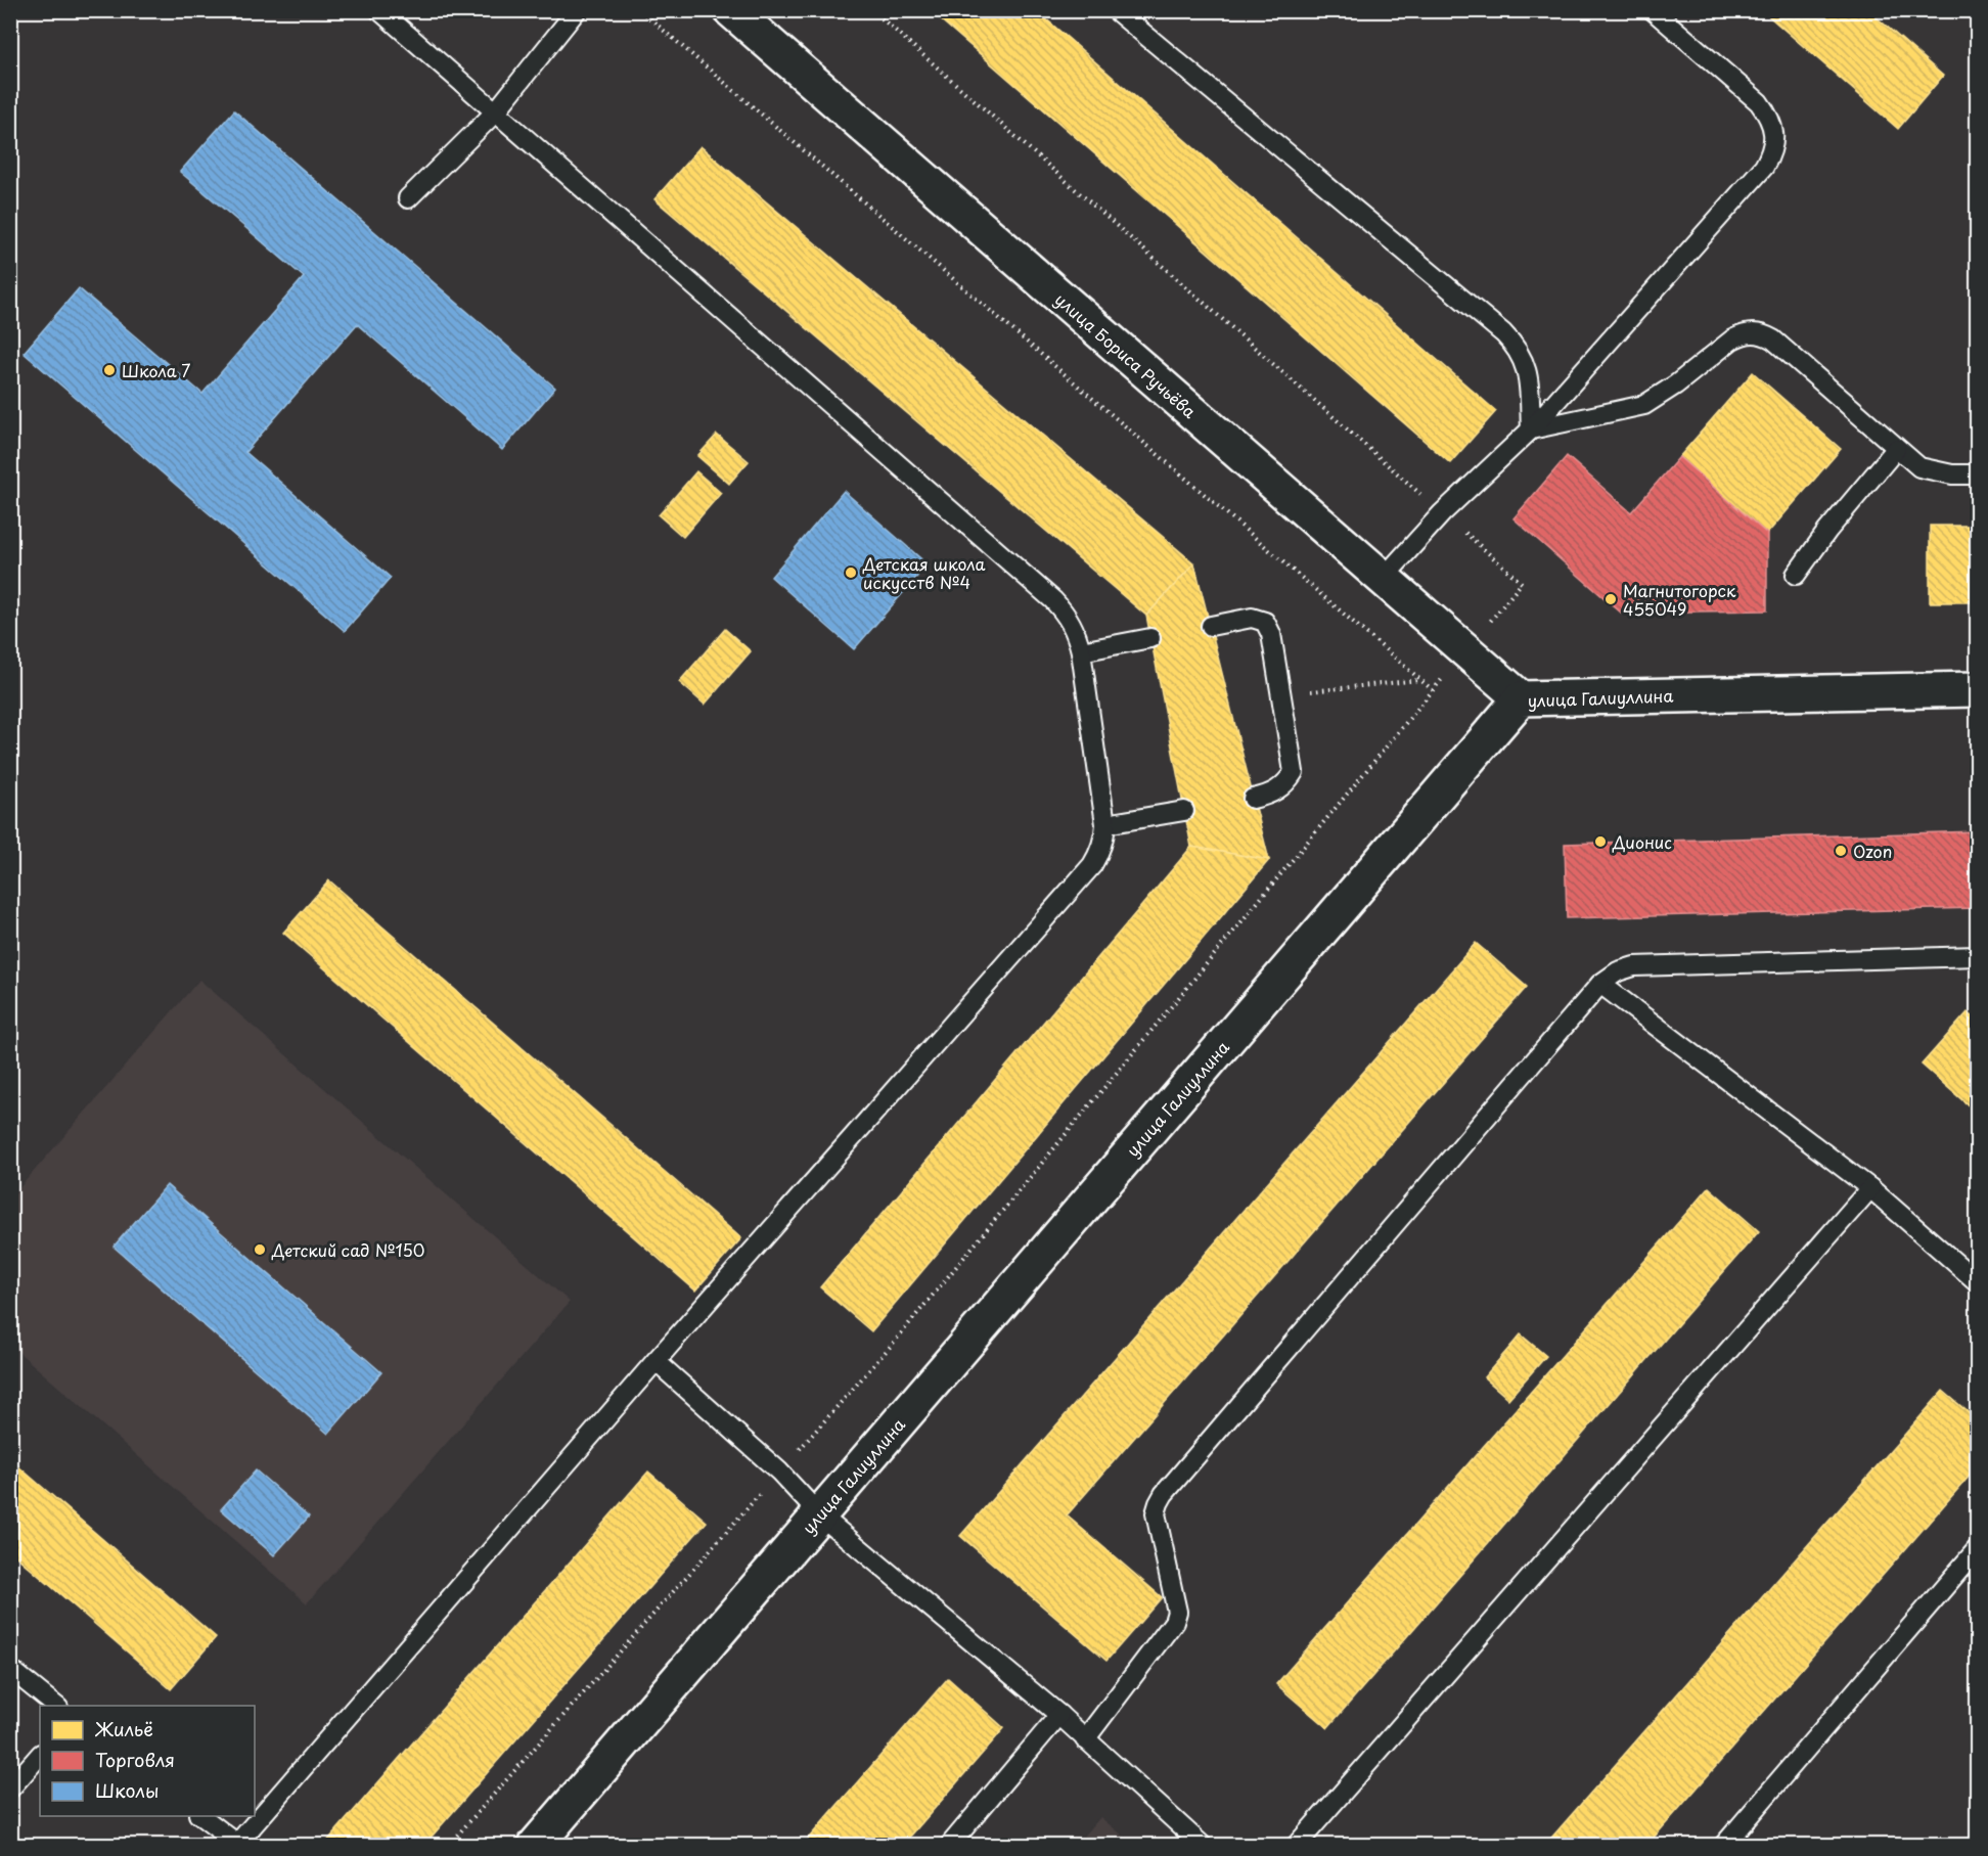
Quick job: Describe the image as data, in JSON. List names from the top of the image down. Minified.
{"streets":{"street":["улица Бориса Ручьёва","улица Галиуллина"]},"crossings":[["улица Бориса Ручьёва","улица Галиуллина"]],"places":["Школа 7","Детская школа искусств №4","Магнитогорск 455049","Дионис","Ozon","Детский сад №150"],"legend":["Жильё","Торговля","Школы"]}
